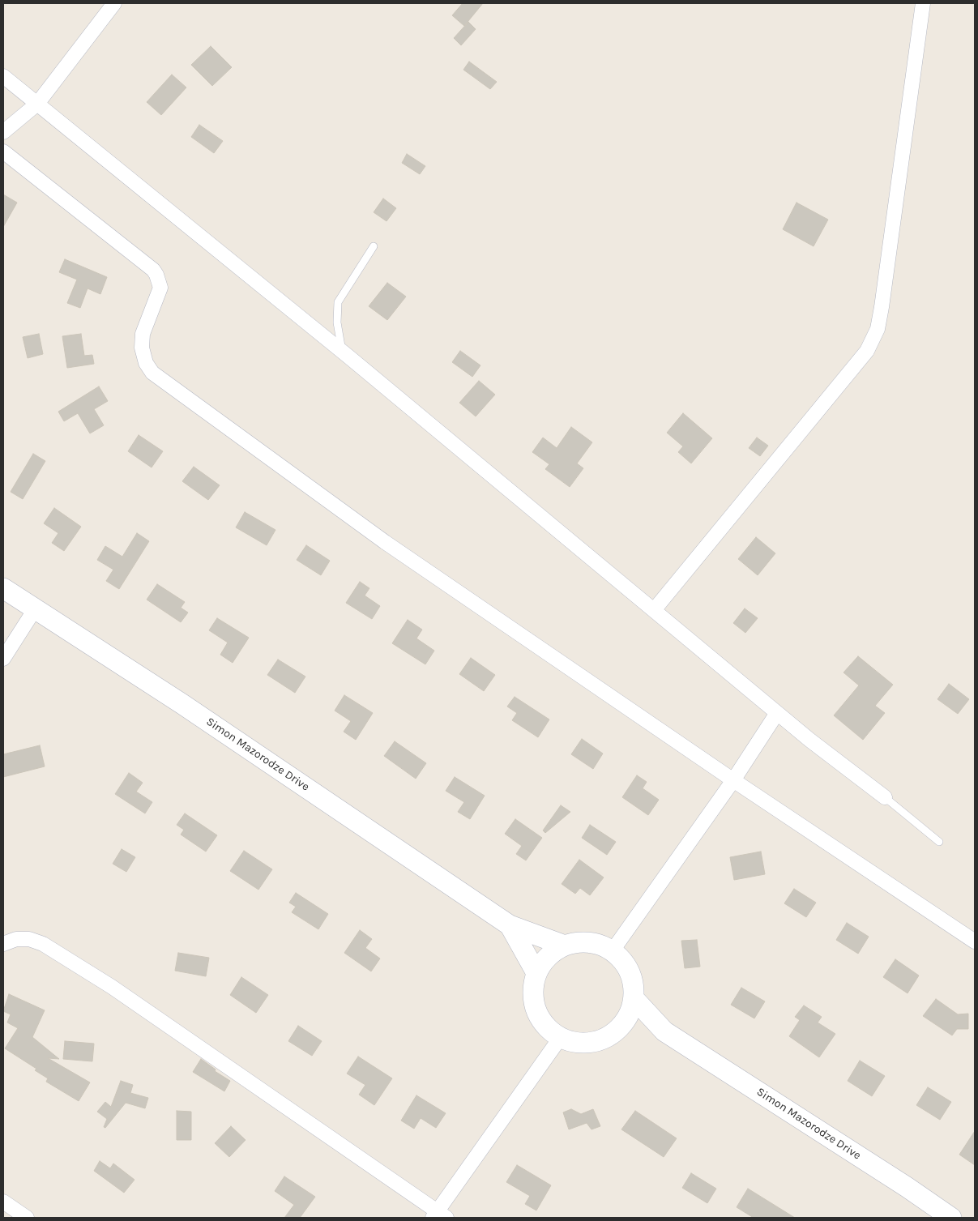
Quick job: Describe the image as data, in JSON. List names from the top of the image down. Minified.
{"streets":{"street":["Simon Mazorodze Drive"]}}
